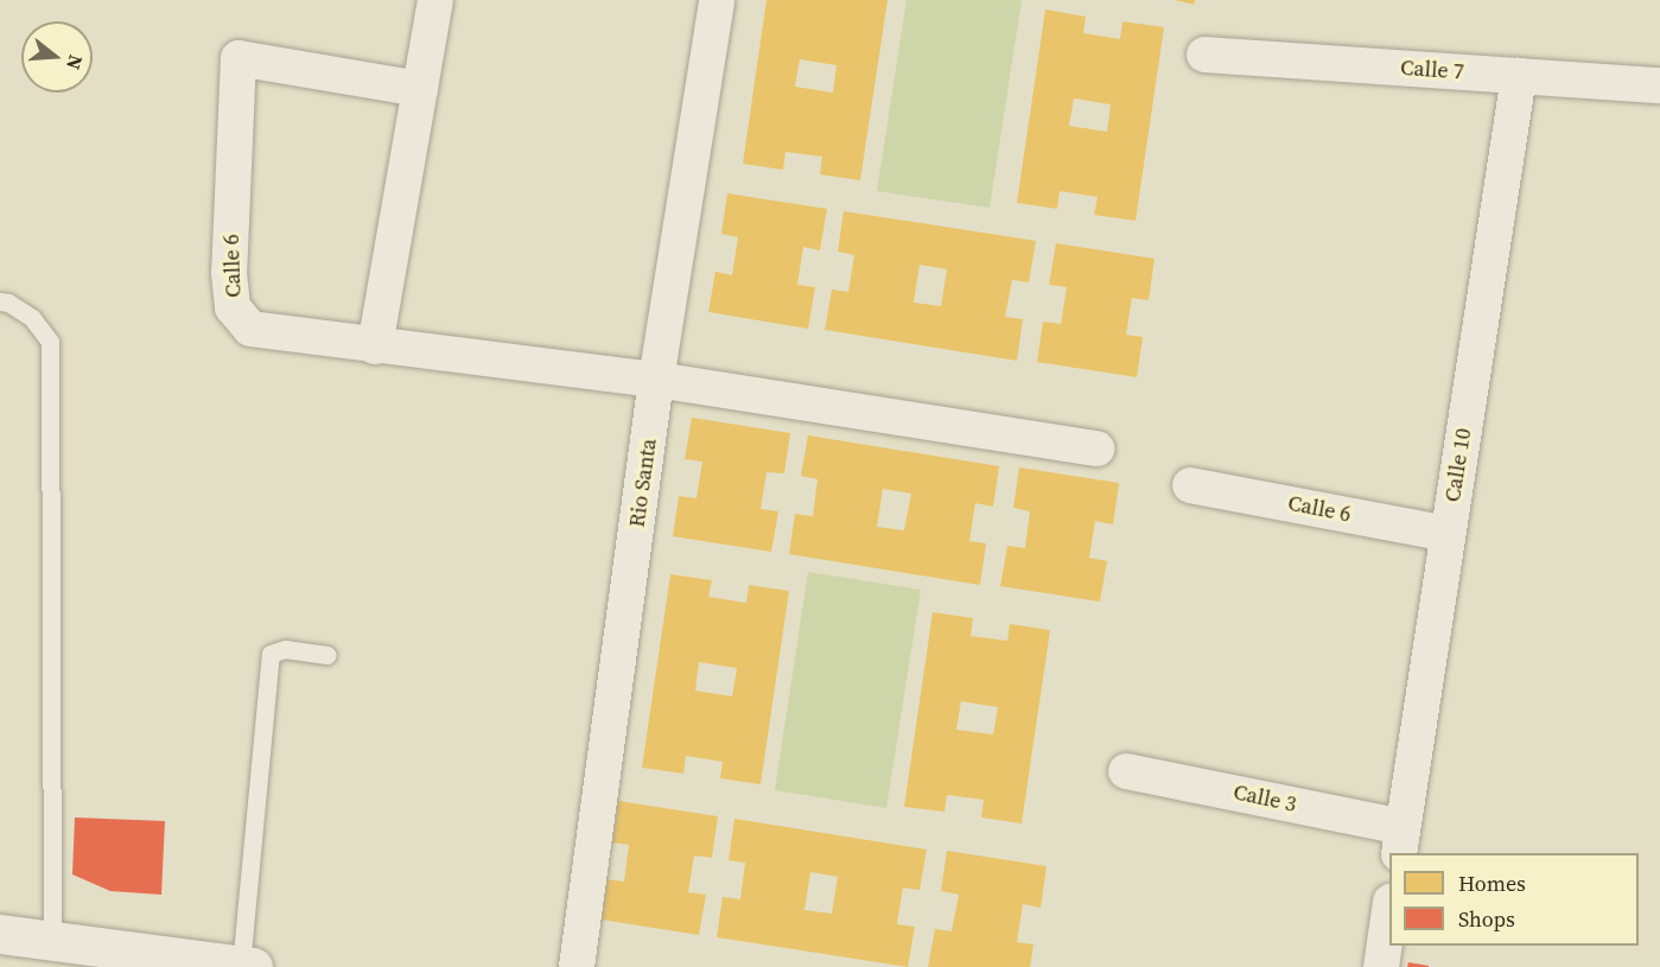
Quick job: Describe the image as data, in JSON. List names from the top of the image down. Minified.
{"streets":{"street":["Calle 7","Calle 6","Calle 10","Rio Santa","Calle 3"]},"crossings":[["Calle 7","Calle 10"],["Calle 6","Calle 10"],["Calle 6","Rio Santa"],["Calle 10","Calle 3"]],"legend":["Homes","Shops"],"north":"right"}
